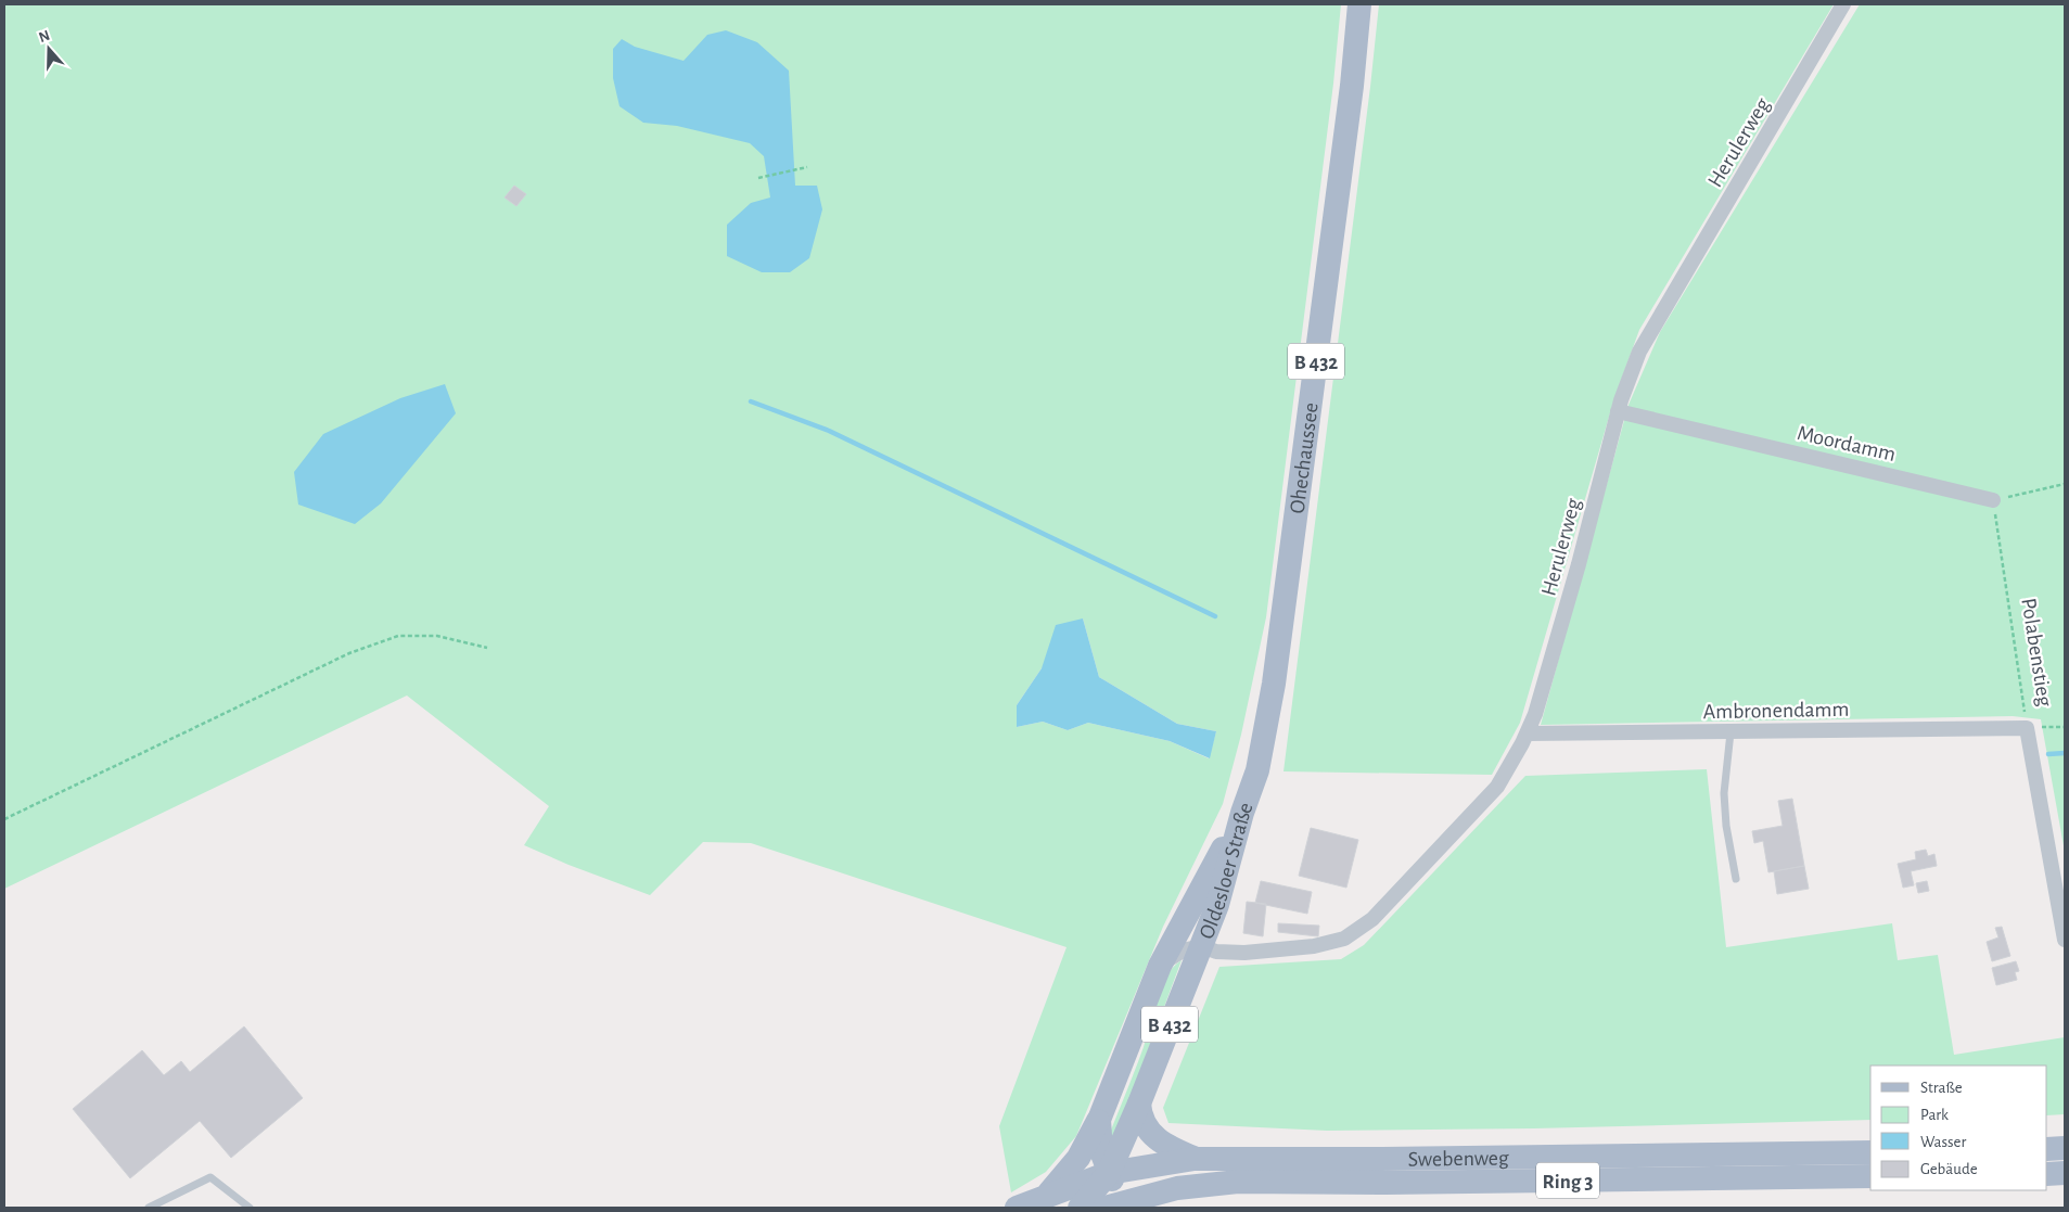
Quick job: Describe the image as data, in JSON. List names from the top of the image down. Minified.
{"streets":{"main road":["B 432","Ohechaussee","Oldesloer Straße","Swebenweg","Ring 3"],"street":["Herulerweg","Moordamm","Polabenstieg","Ambronendamm"]},"crossings":[["Herulerweg","Moordamm"],["Herulerweg","Ambronendamm"],["Herulerweg","Oldesloer Straße"],["B 432","Oldesloer Straße"],["B 432","Swebenweg"],["B 432","Ring 3"],["Moordamm","Polabenstieg"],["Ohechaussee","Oldesloer Straße"],["Polabenstieg","Ambronendamm"],["Oldesloer Straße","Swebenweg"],["Swebenweg","Ring 3"]],"legend":["Straße","Park","Wasser","Gebäude"],"north":"top"}
